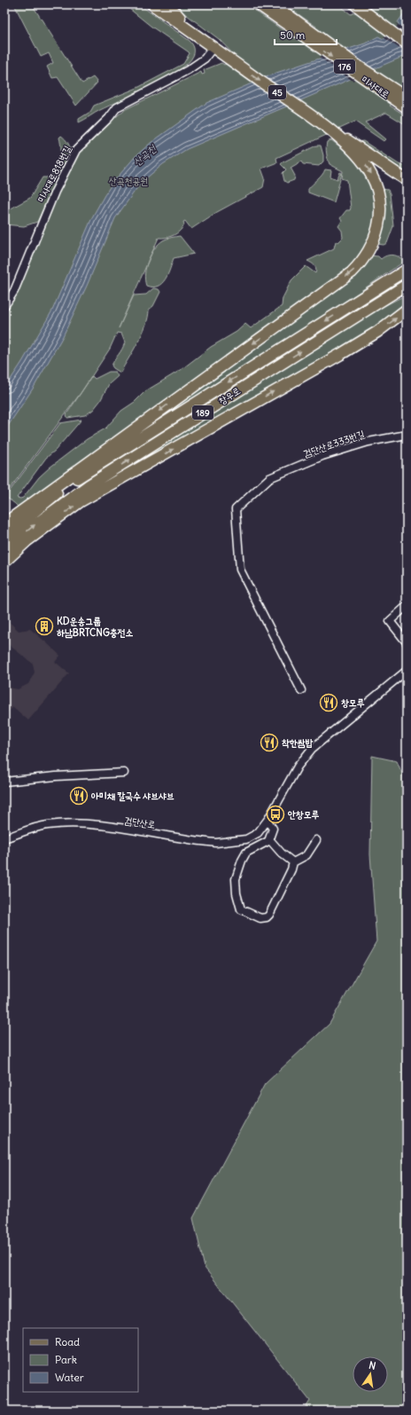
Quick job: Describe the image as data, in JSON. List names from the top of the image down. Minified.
{"streets":{"main road":["176","미사대로","45","창우로","189"],"street":["미사대로818번길","검단산로333번길","검단산로"]},"crossings":[["45","미사대로818번길"]],"water":["산곡천"],"parks":["산곡천공원"],"places":{"building":["KD운송그룹 하남BRTCNG충전소"],"restaurant":["창모루","착한쌈밥","아미채 칼국수 샤브샤브"],"bus stop":["안창모루"]},"legend":["Road","Park","Water"],"scale_bar":"50 m","north":"top"}
